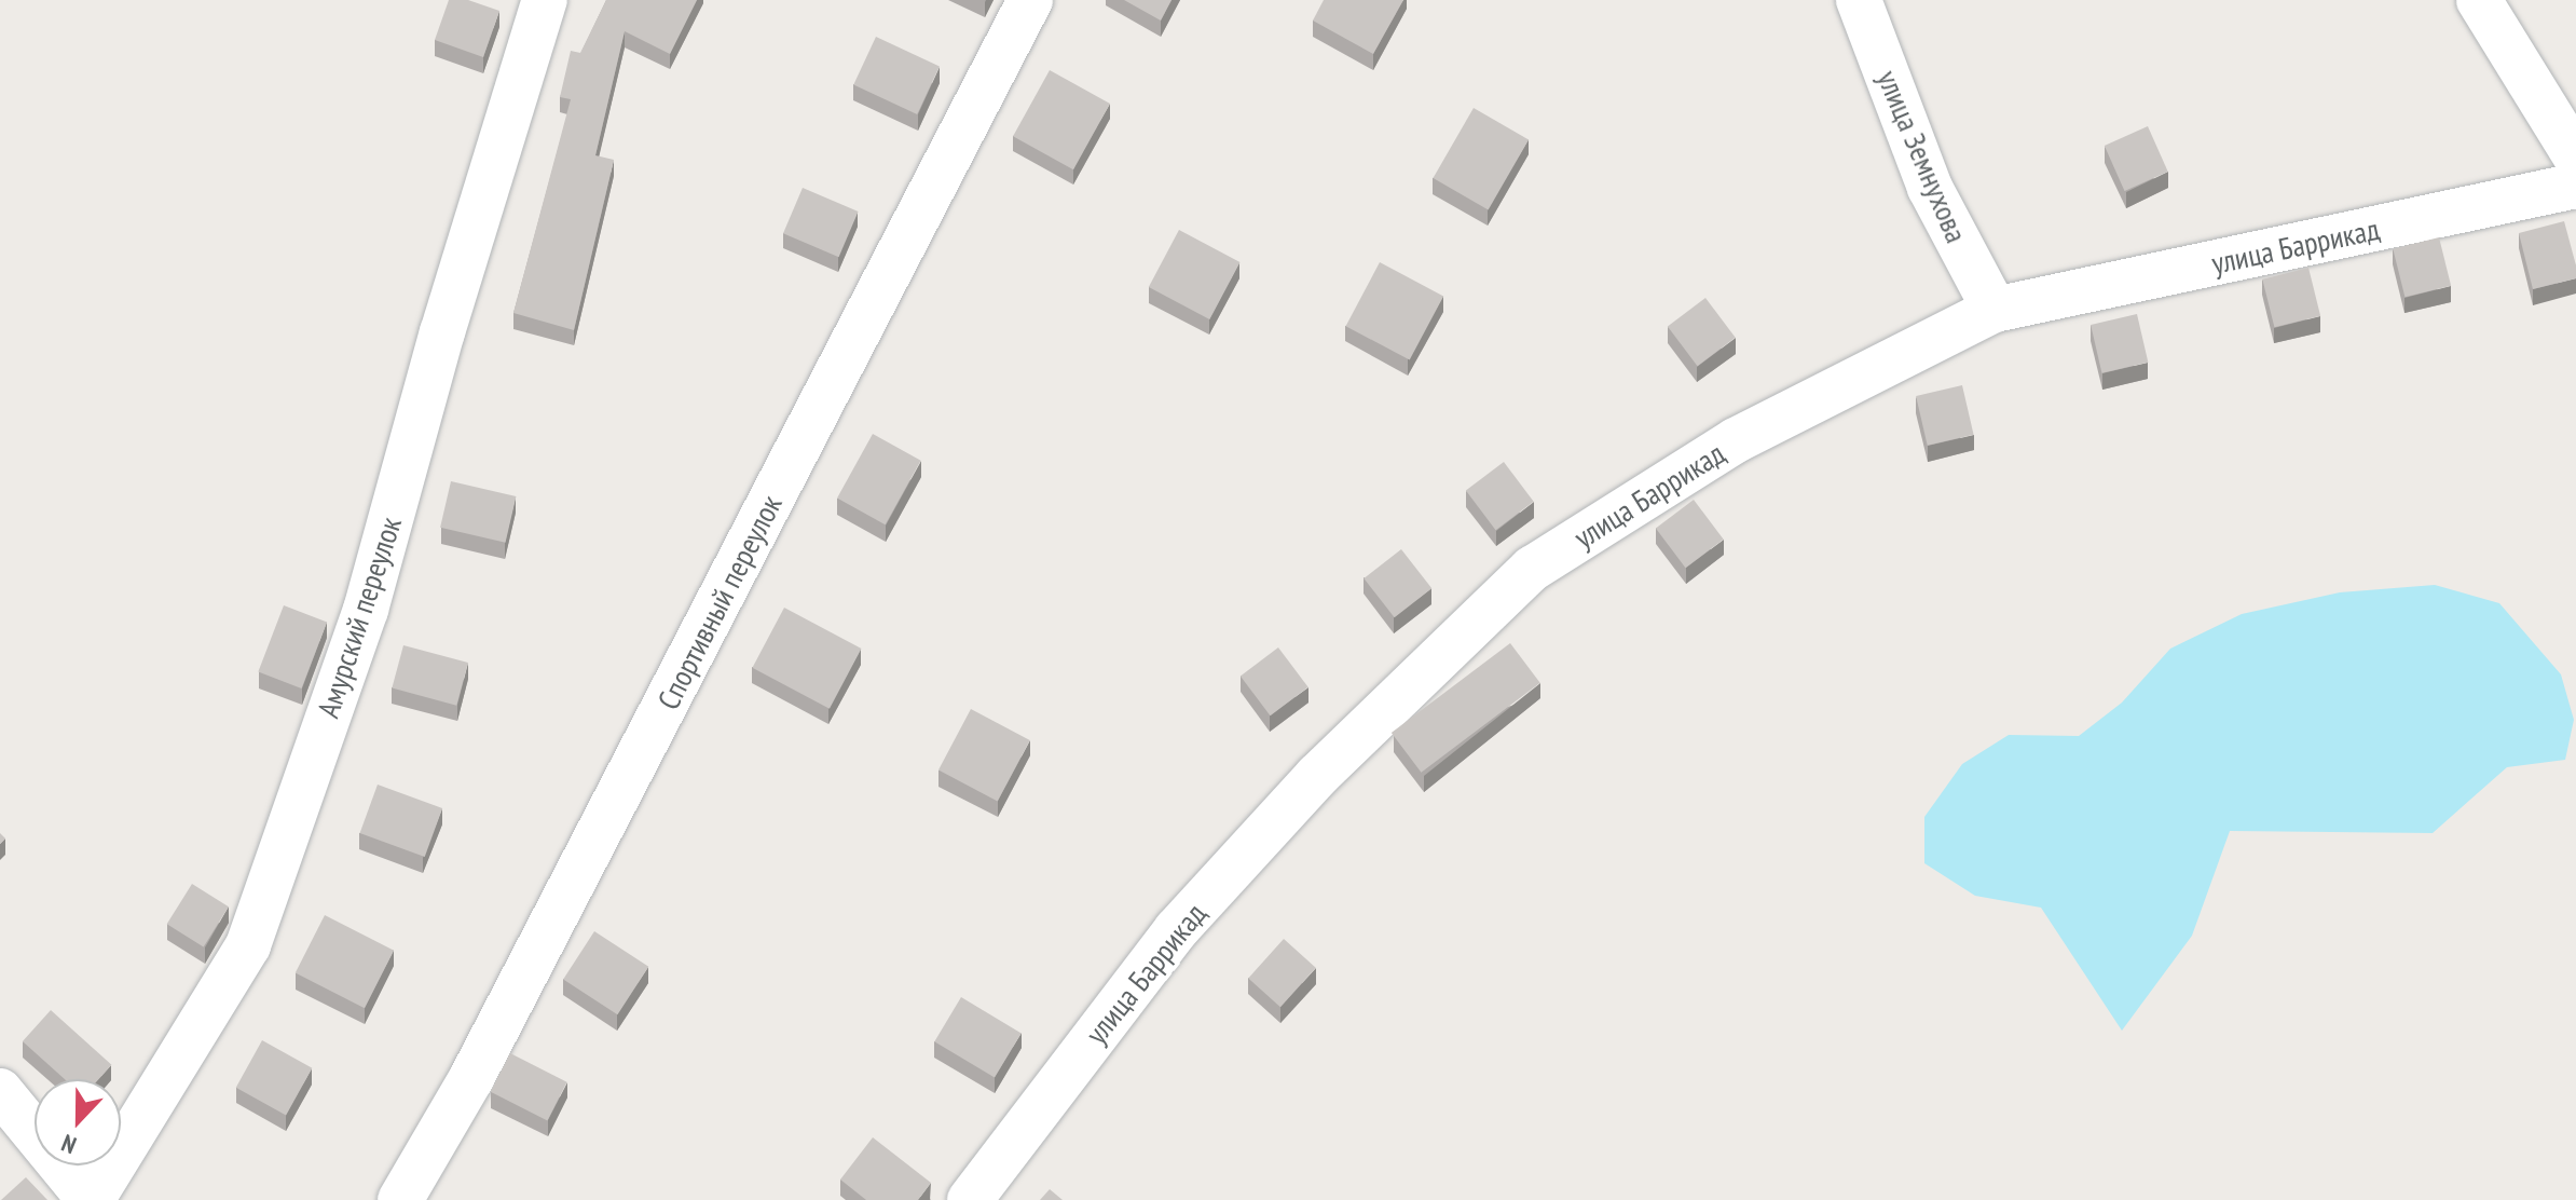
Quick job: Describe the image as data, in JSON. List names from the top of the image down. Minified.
{"streets":{"street":["улица Земнухова","улица Баррикад","Спортивный переулок","Амурский переулок"]},"crossings":[["улица Земнухова","улица Баррикад"]],"north":"bottom"}
